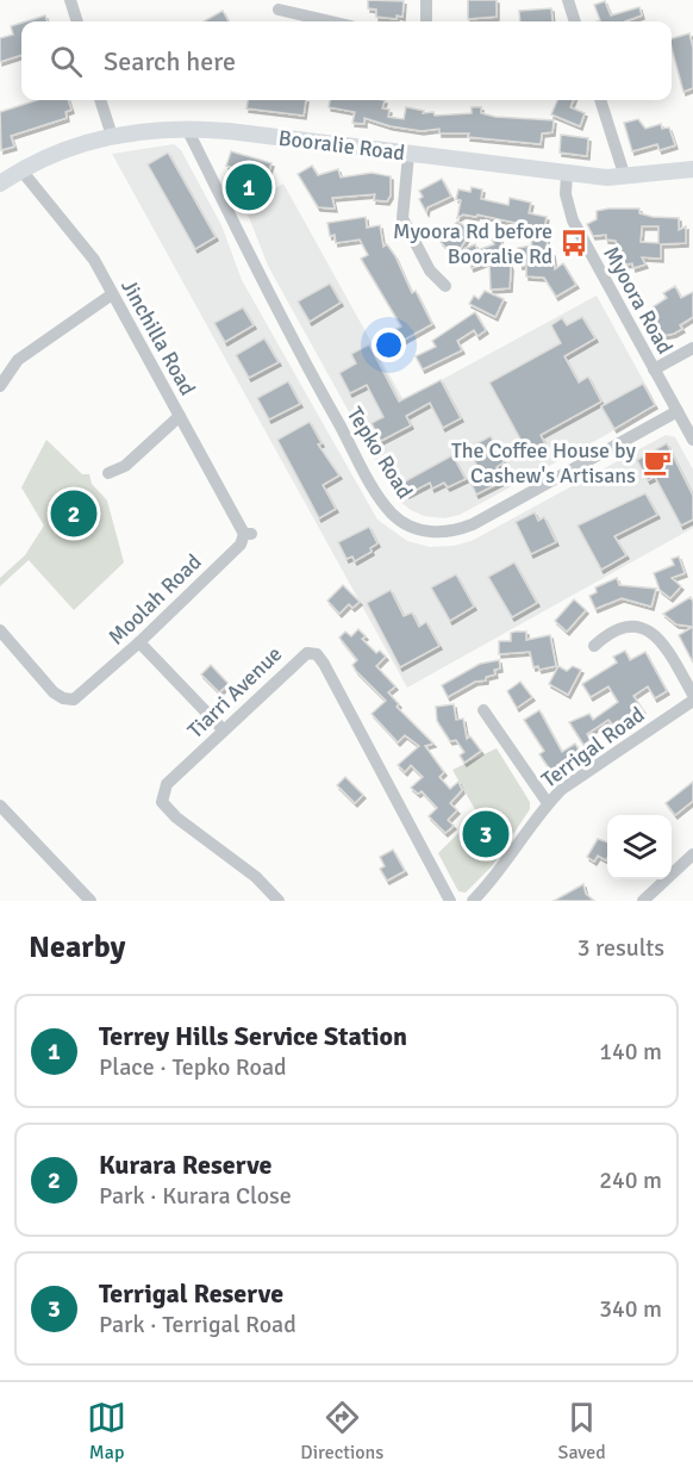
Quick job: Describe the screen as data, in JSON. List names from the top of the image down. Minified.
{"streets":{"street":["Booralie Road","Myoora Road","Jinchilla Road","Tepko Road","Moolah Road","Tiarri Avenue","Terrigal Road"]},"crossings":[["Booralie Road","Myoora Road"],["Booralie Road","Jinchilla Road"],["Booralie Road","Tepko Road"],["Myoora Road","Tepko Road"],["Jinchilla Road","Moolah Road"]],"places":{"bus stop":["Myoora Rd before Booralie Rd"],"cafe":["The Coffee House by Cashew's Artisans"]},"page":{"search":"Search here","pins":["1","2","3"],"heading":["Nearby","3 results"],"list":[{"mark":"1","name":"Terrey Hills Service Station","note":"Place · Tepko Road","value":"140 m"},{"mark":"2","name":"Kurara Reserve","note":"Park · Kurara Close","value":"240 m"},{"mark":"3","name":"Terrigal Reserve","note":"Park · Terrigal Road","value":"340 m"}],"nav":["Map","Directions","Saved"]}}
